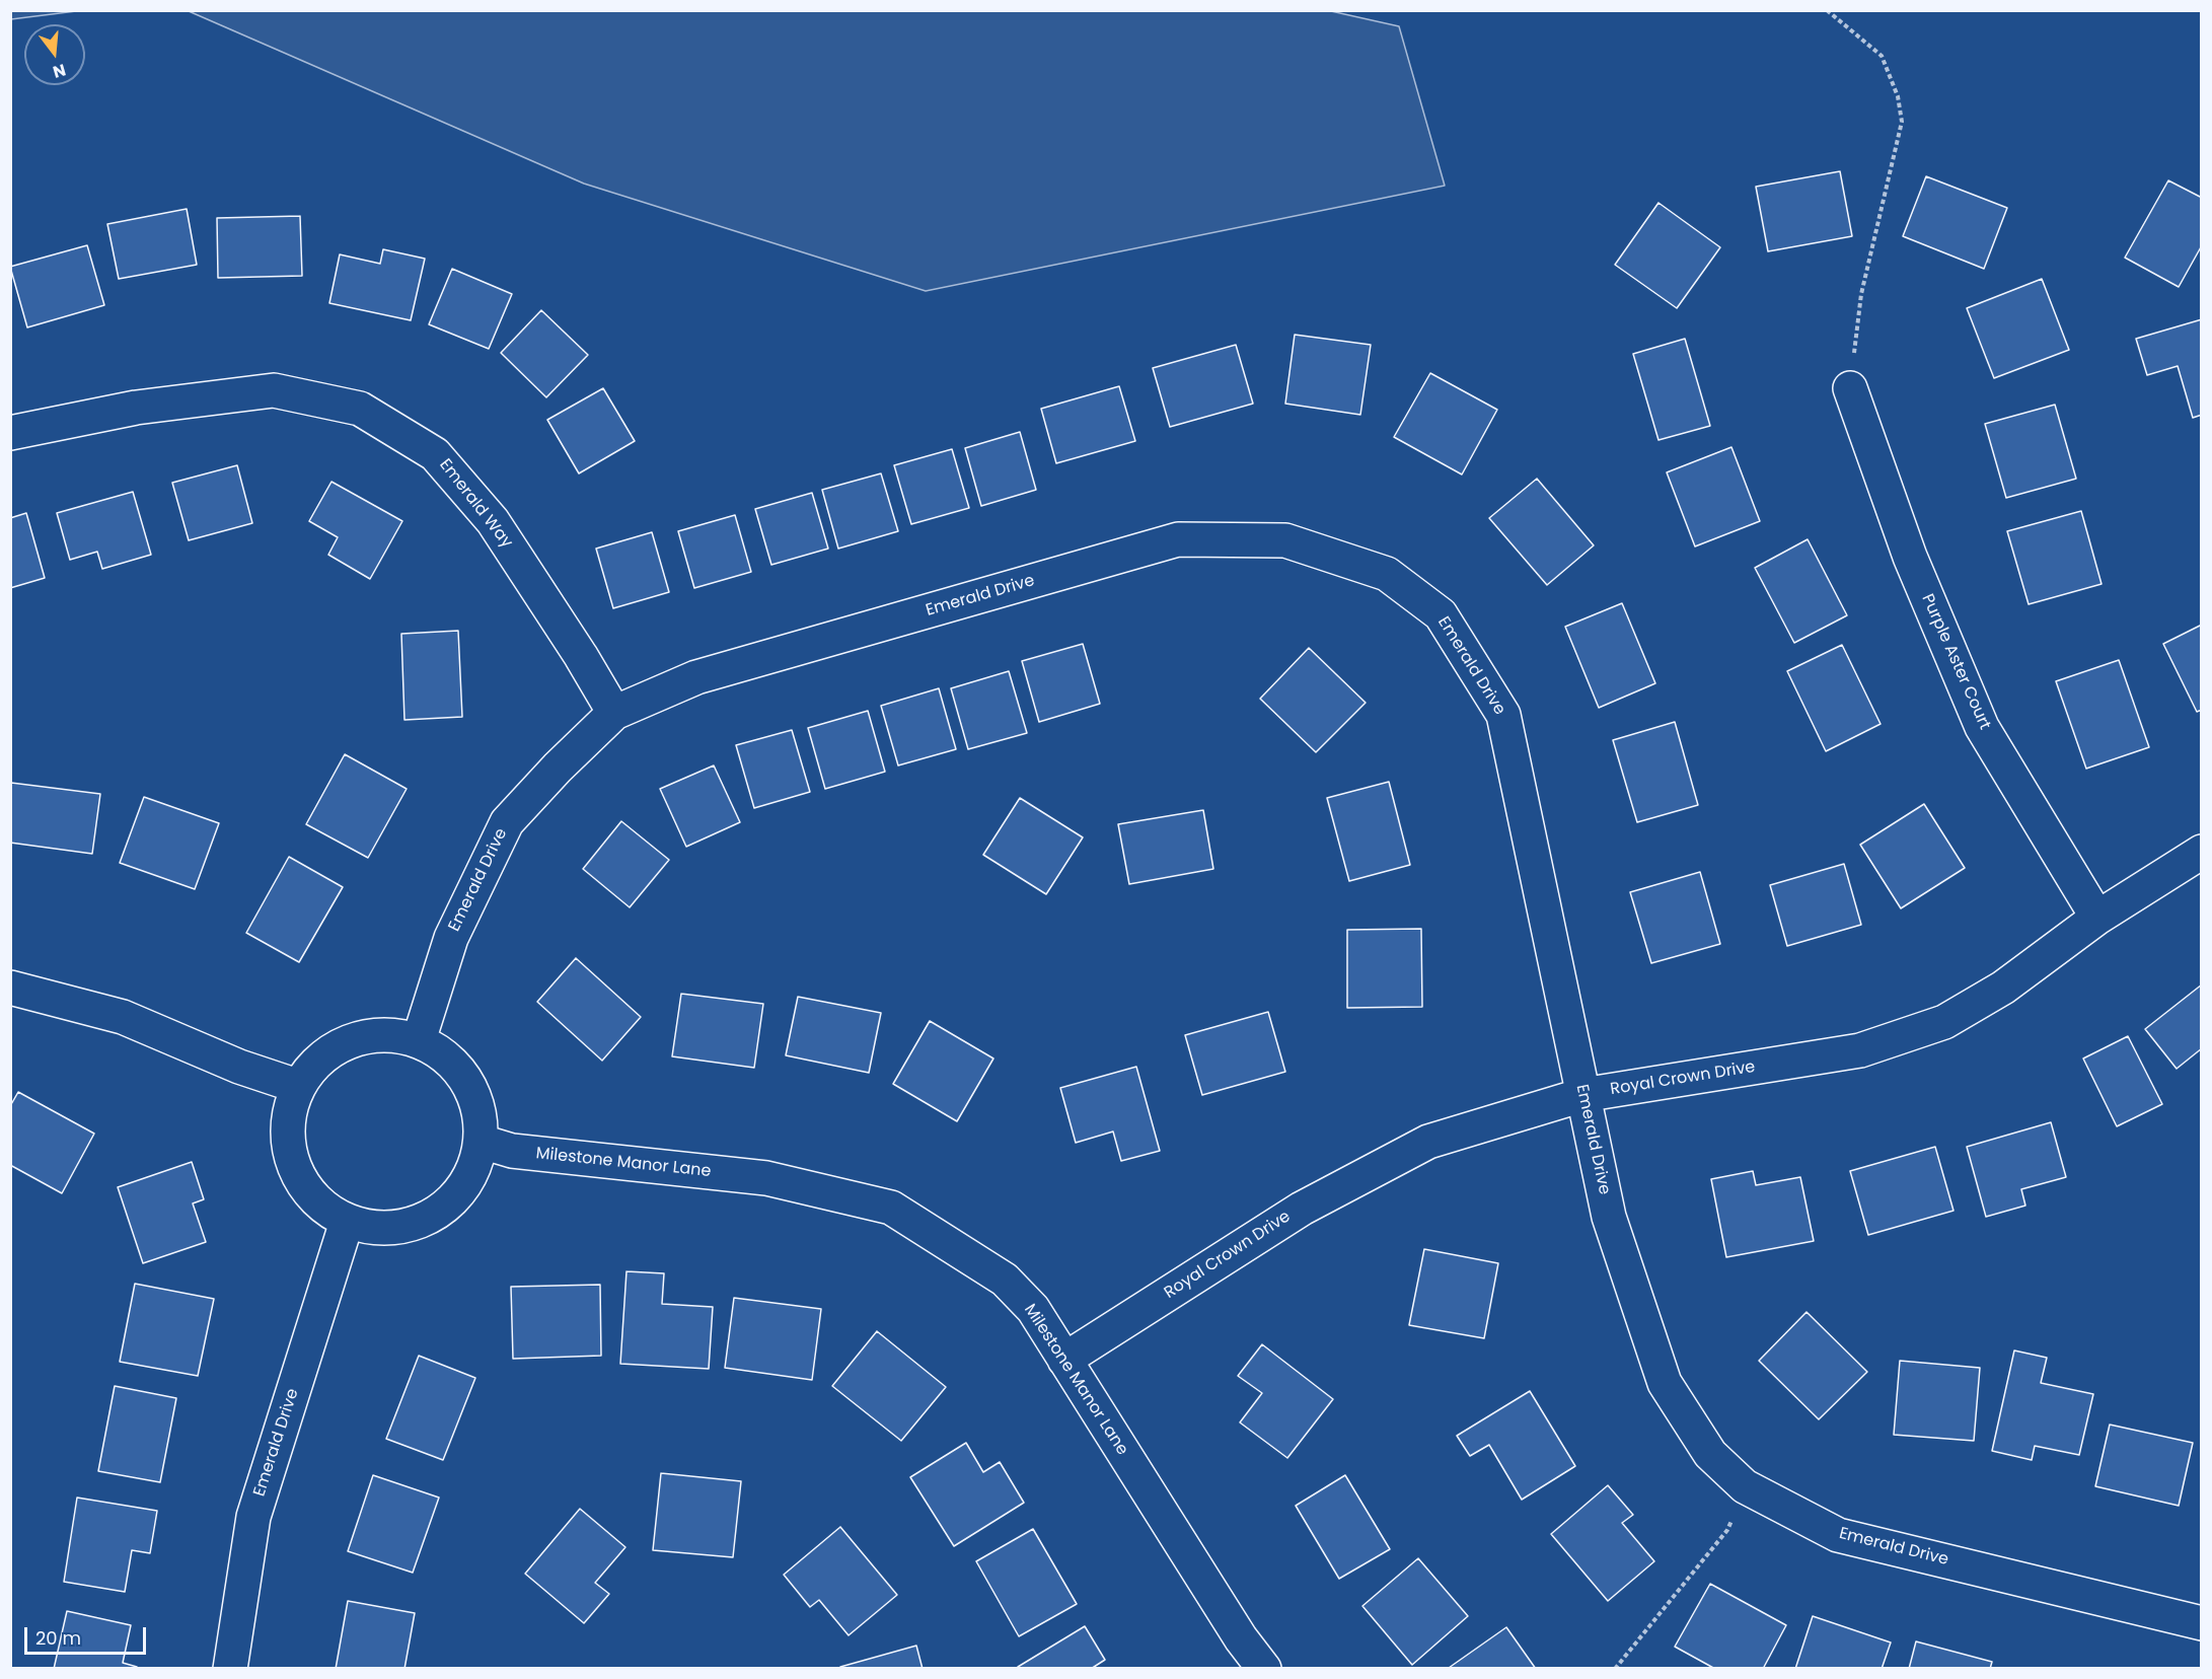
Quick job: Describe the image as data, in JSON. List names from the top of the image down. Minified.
{"streets":{"street":["Emerald Way","Emerald Drive","Purple Aster Court","Royal Crown Drive","Milestone Manor Lane"]},"crossings":[["Emerald Way","Emerald Drive"],["Emerald Drive","Royal Crown Drive"],["Emerald Drive","Milestone Manor Lane"],["Purple Aster Court","Royal Crown Drive"],["Royal Crown Drive","Milestone Manor Lane"]],"scale_bar":"20 m","north":"bottom"}
